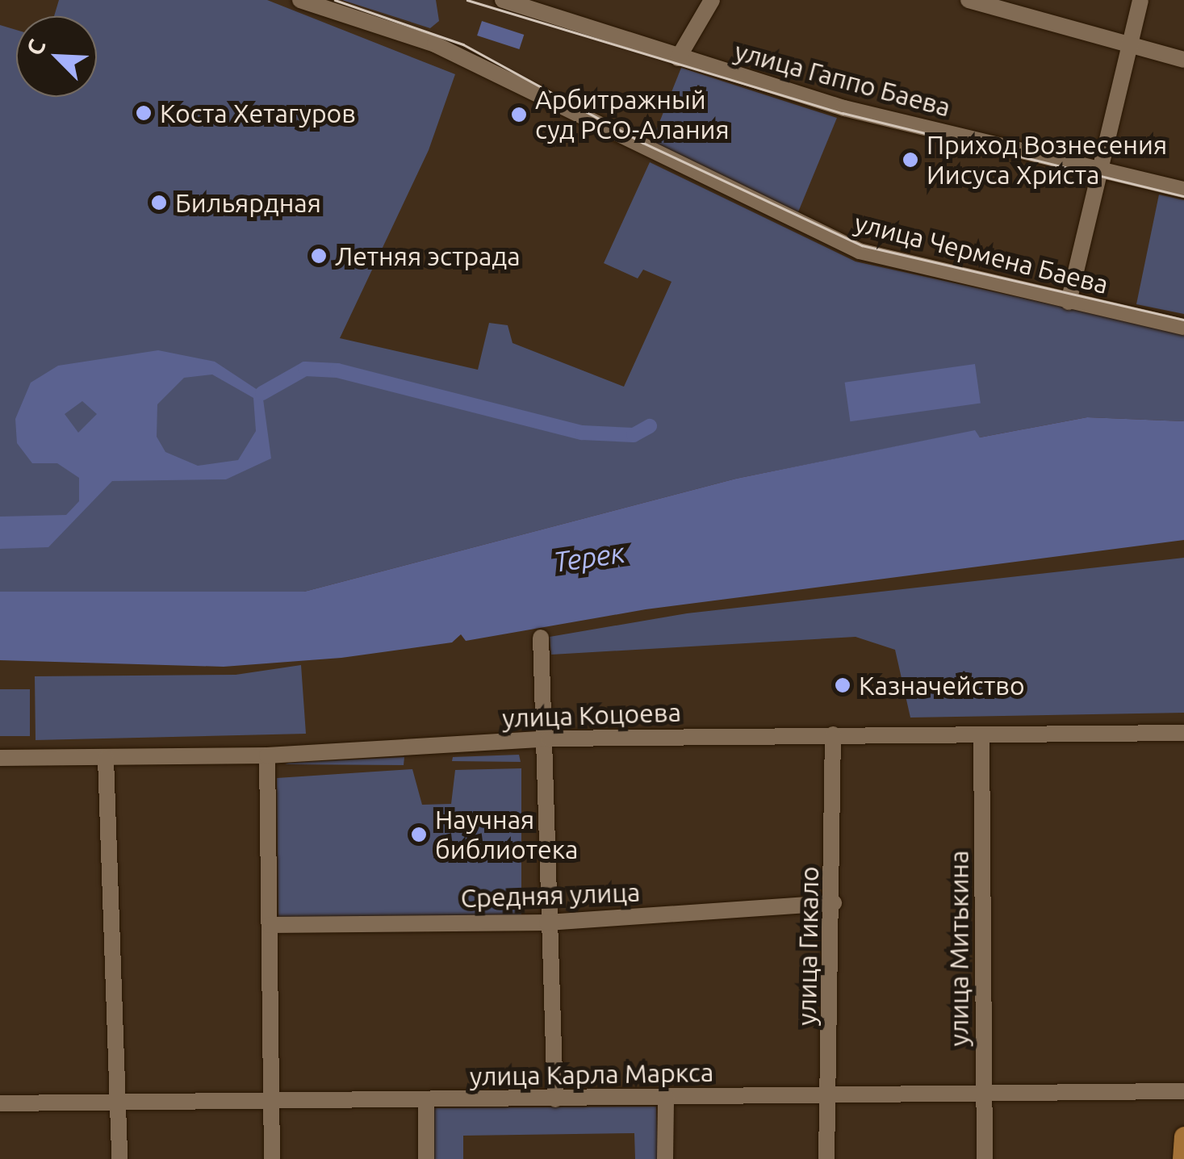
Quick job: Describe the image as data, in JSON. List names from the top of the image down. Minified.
{"streets":{"street":["улица Гаппо Баева","улица Чермена Баева","улица Коцоева","Средняя улица","улица Гикало","улица Митькина","улица Карла Маркса"]},"crossings":[["улица Коцоева","улица Гикало"],["улица Коцоева","улица Митькина"],["Средняя улица","улица Гикало"],["улица Гикало","улица Карла Маркса"],["улица Митькина","улица Карла Маркса"]],"water":["Терек"],"places":["Коста Хетагуров","Арбитражный суд РСО-Алания","Приход Вознесения Иисуса Христа","Бильярдная","Летняя эстрада","Казначейство","Научная библиотека"],"north":"top left"}
